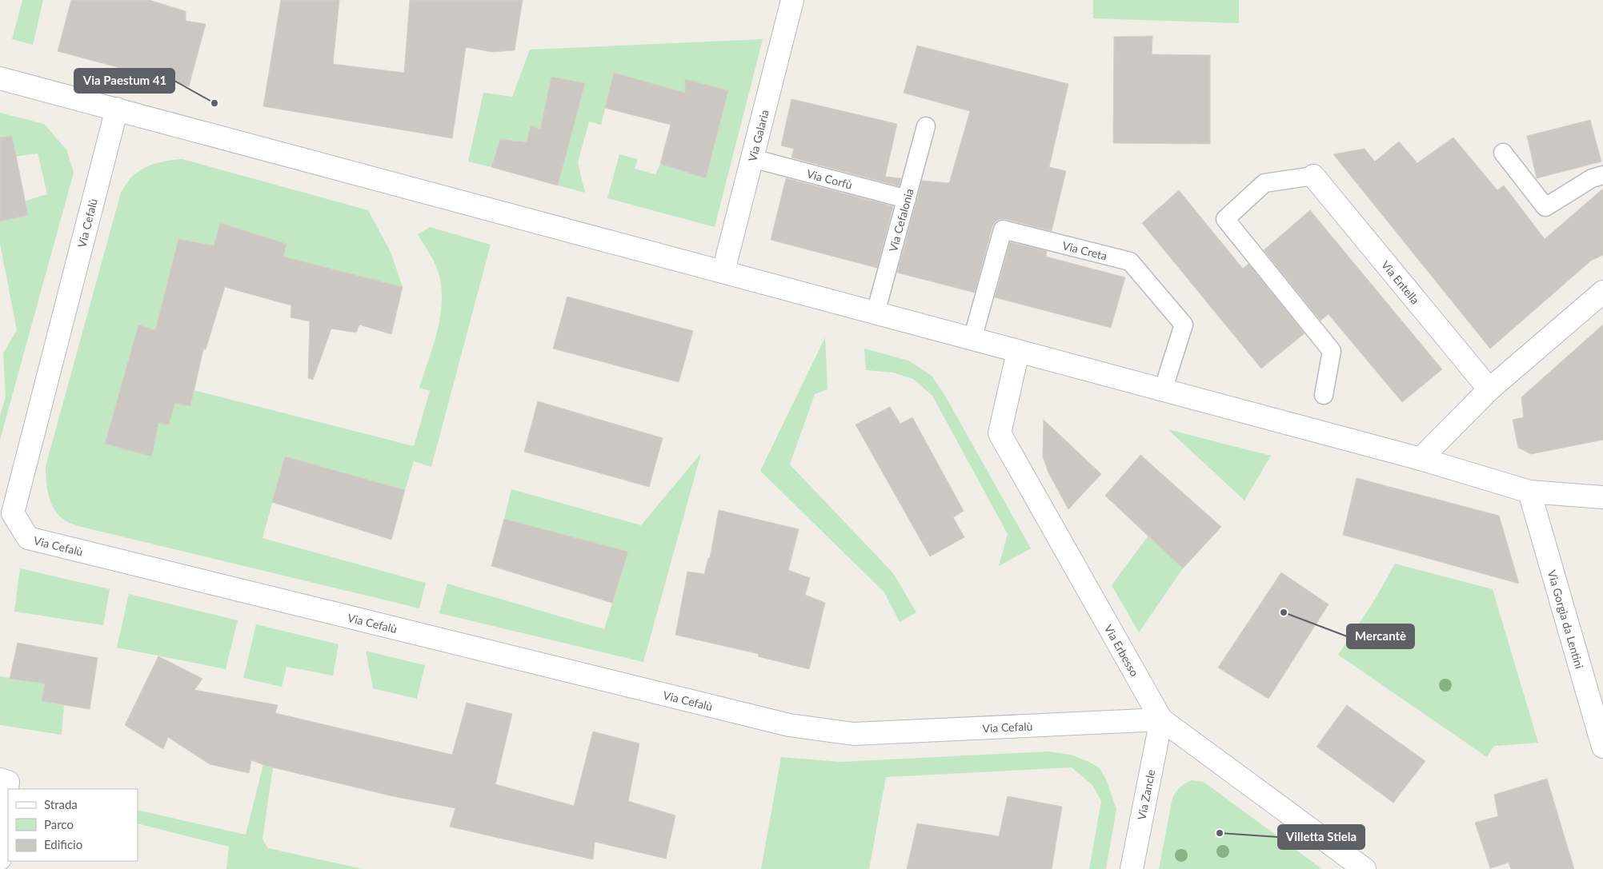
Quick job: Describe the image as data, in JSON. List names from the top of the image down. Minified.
{"streets":{"street":["Via Galaria","Via Cefalù","Via Entella","Via Gorgia da Lentini","Via Erbesso","Via Zancle"],"lane":["Via Corfù","Via Cefalonia","Via Creta"]},"crossings":[["Via Galaria","Via Corfù"],["Via Corfù","Via Cefalonia"],["Via Cefalù","Via Erbesso"],["Via Cefalù","Via Zancle"],["Via Erbesso","Via Zancle"]],"places":["Via Paestum 41","Mercantè","Villetta Stiela"],"legend":["Strada","Parco","Edificio"]}
